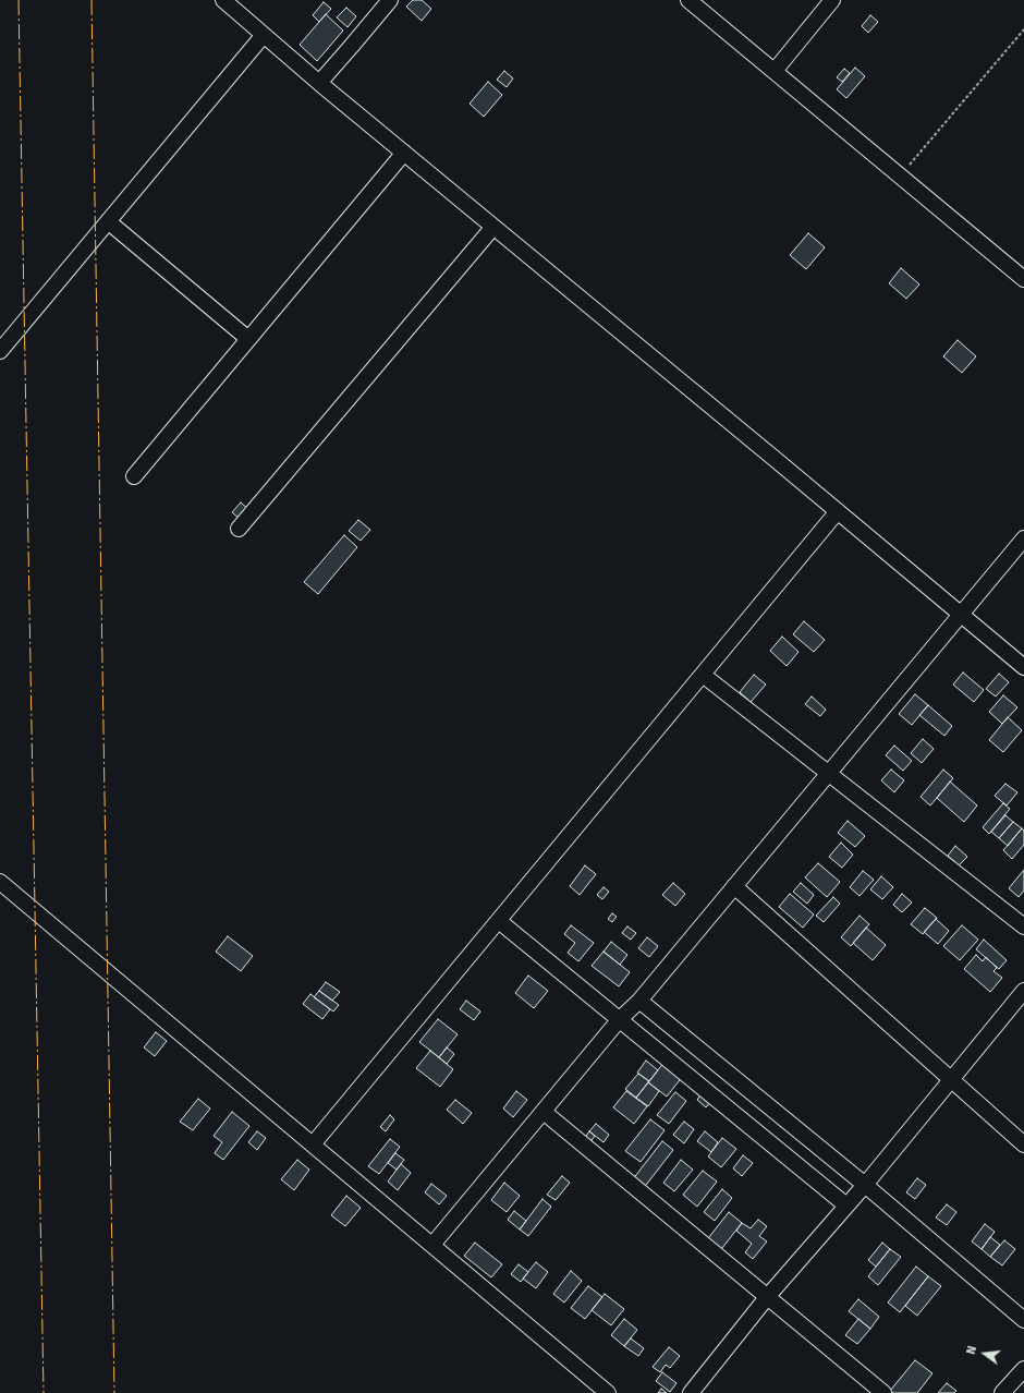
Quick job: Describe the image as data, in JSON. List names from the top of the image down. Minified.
{"north":"left"}
